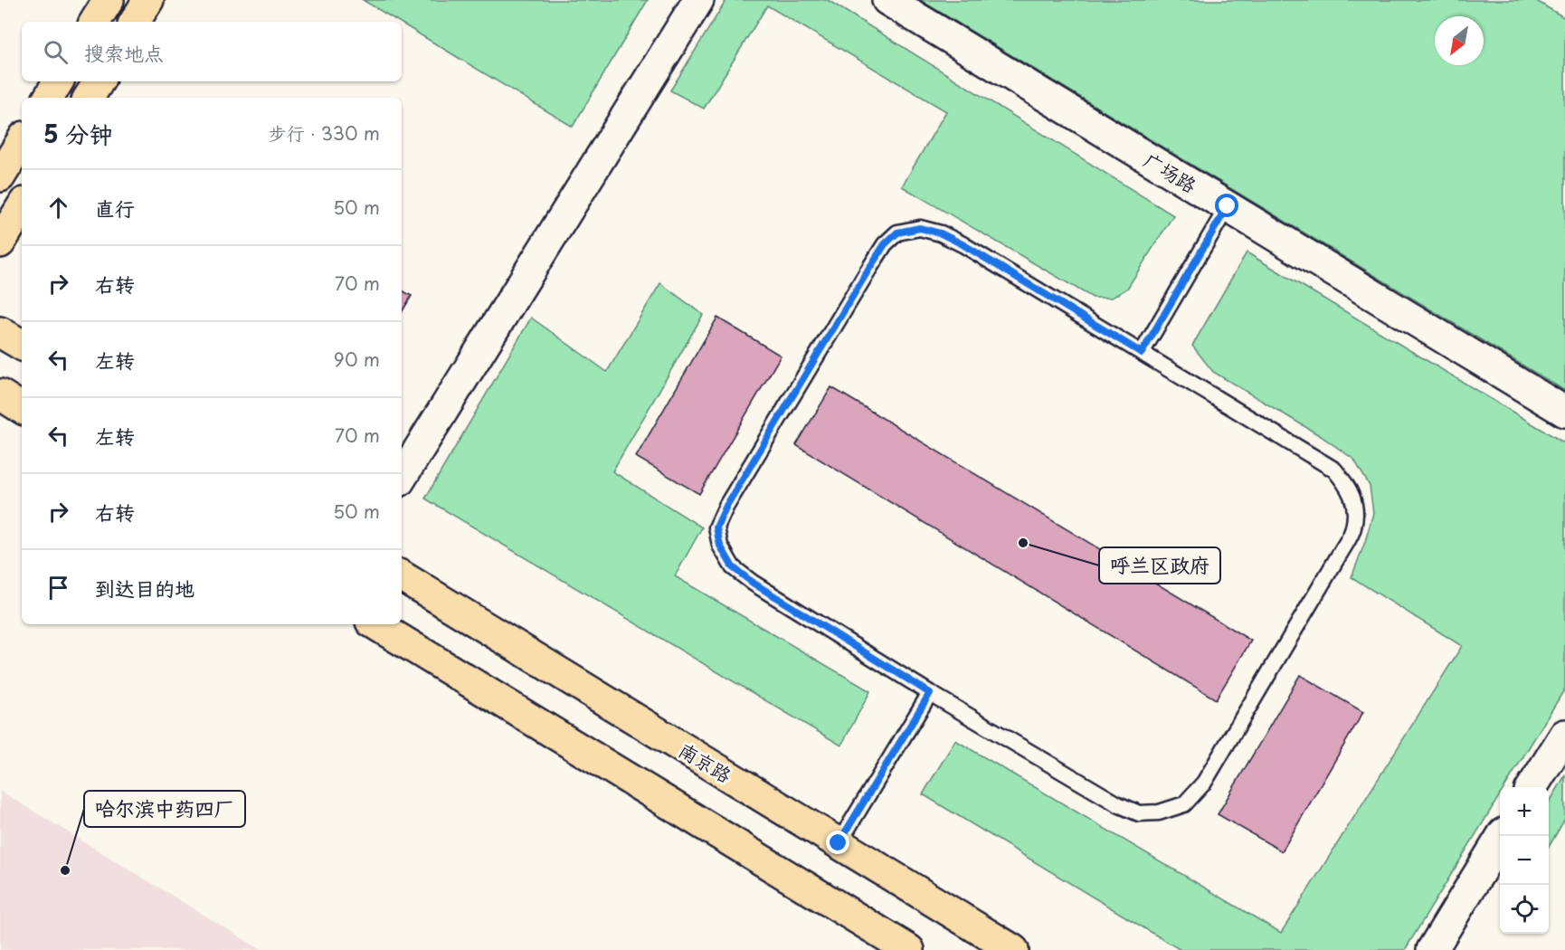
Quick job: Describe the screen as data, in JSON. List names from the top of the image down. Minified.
{"streets":{"main road":["南京路"],"street":["广场路"]},"places":["呼兰区政府","哈尔滨中药四厂"],"north":"bottom left","page":{"search":"搜索地点","heading":["5 分钟","步行 · 330 m"],"list":[["直行","50 m"],["右转","70 m"],["左转","90 m"],["左转","70 m"],["右转","50 m"],"到达目的地"],"map_buttons":["+","−"]}}
